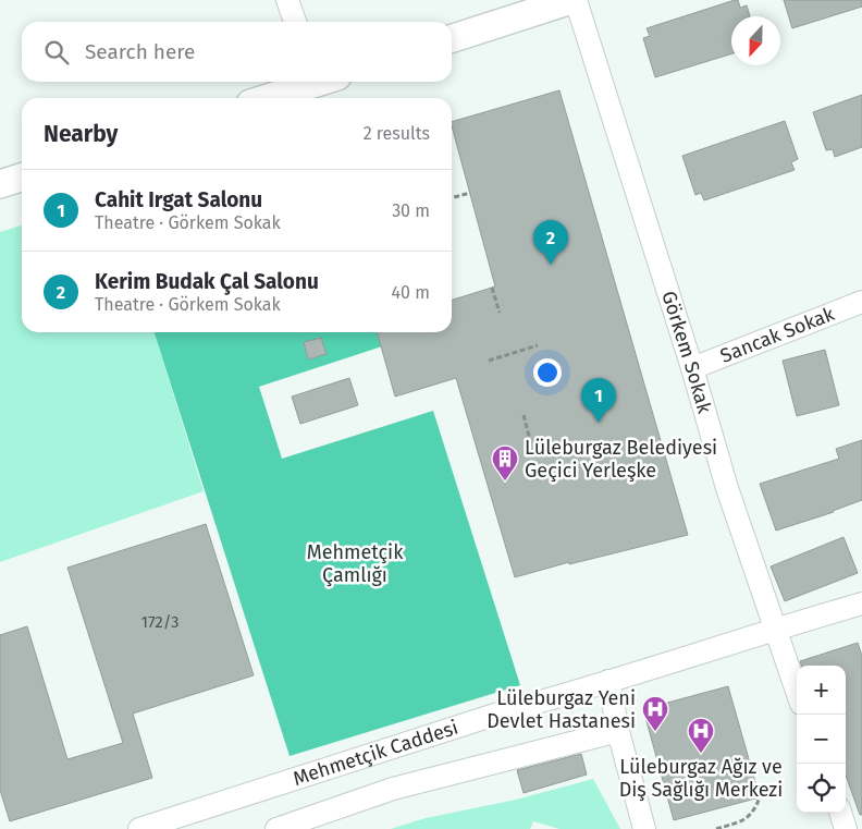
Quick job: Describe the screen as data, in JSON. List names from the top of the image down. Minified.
{"streets":{"street":["Sancak Sokak","Görkem Sokak","Mehmetçik Caddesi"]},"crossings":[["Sancak Sokak","Görkem Sokak"],["Görkem Sokak","Mehmetçik Caddesi"]],"parks":["Mehmetçik Çamlığı"],"places":{"building":["Lüleburgaz Belediyesi Geçici Yerleşke"],"hospital":["Lüleburgaz Yeni Devlet Hastanesi","Lüleburgaz Ağız ve Diş Sağlığı Merkezi"]},"house_numbers":["172/3"],"north":"bottom","page":{"search":"Search here","heading":["Nearby","2 results"],"list":[{"mark":"1","name":"Cahit Irgat Salonu","note":"Theatre · Görkem Sokak","value":"30 m"},{"mark":"2","name":"Kerim Budak Çal Salonu","note":"Theatre · Görkem Sokak","value":"40 m"}],"pins":["2","1"],"map_buttons":["+","−"]}}
